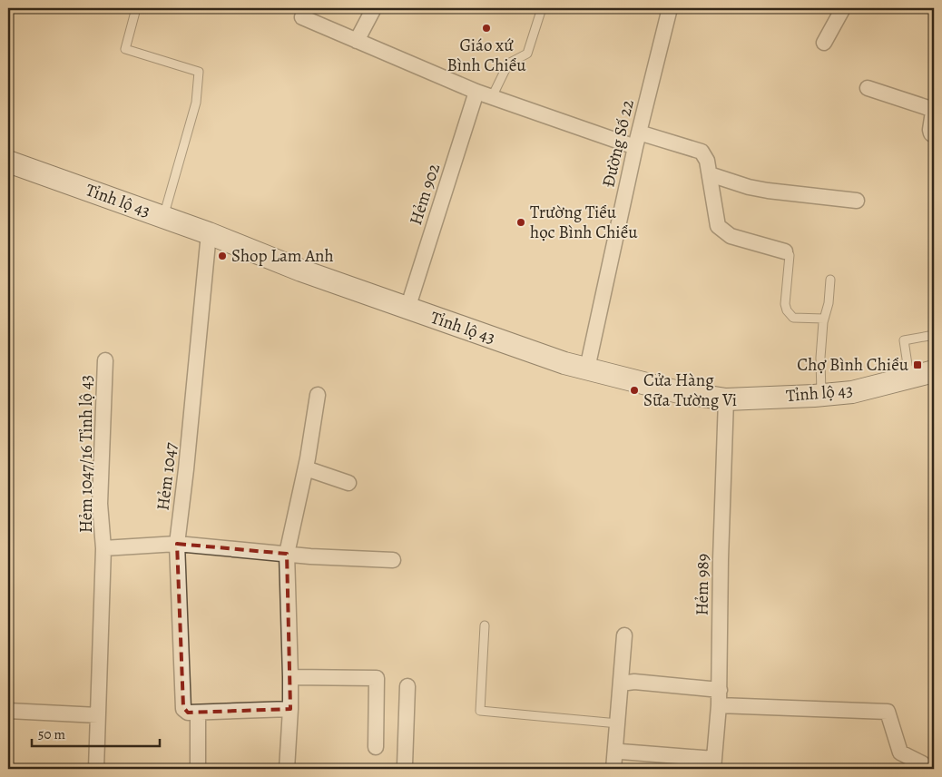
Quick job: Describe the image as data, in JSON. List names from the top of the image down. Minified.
{"streets":{"main road":["Tỉnh lộ 43"],"street":["Đường Số 22","Hẻm 902","Hẻm 1047/16 Tỉnh lộ 43","Hẻm 1047","Hẻm 989"]},"crossings":[["Đường Số 22","Tỉnh lộ 43"],["Hẻm 902","Tỉnh lộ 43"],["Tỉnh lộ 43","Hẻm 1047"],["Tỉnh lộ 43","Hẻm 989"],["Hẻm 1047/16 Tỉnh lộ 43","Hẻm 1047"]],"places":{"other":["Giáo xứ Bình Chiểu","Trường Tiểu học Bình Chiểu","Shop Lam Anh","Cửa Hàng Sữa Tường Vi"],"transit":["Chợ Bình Chiểu"]},"scale_bar":"50 m"}
